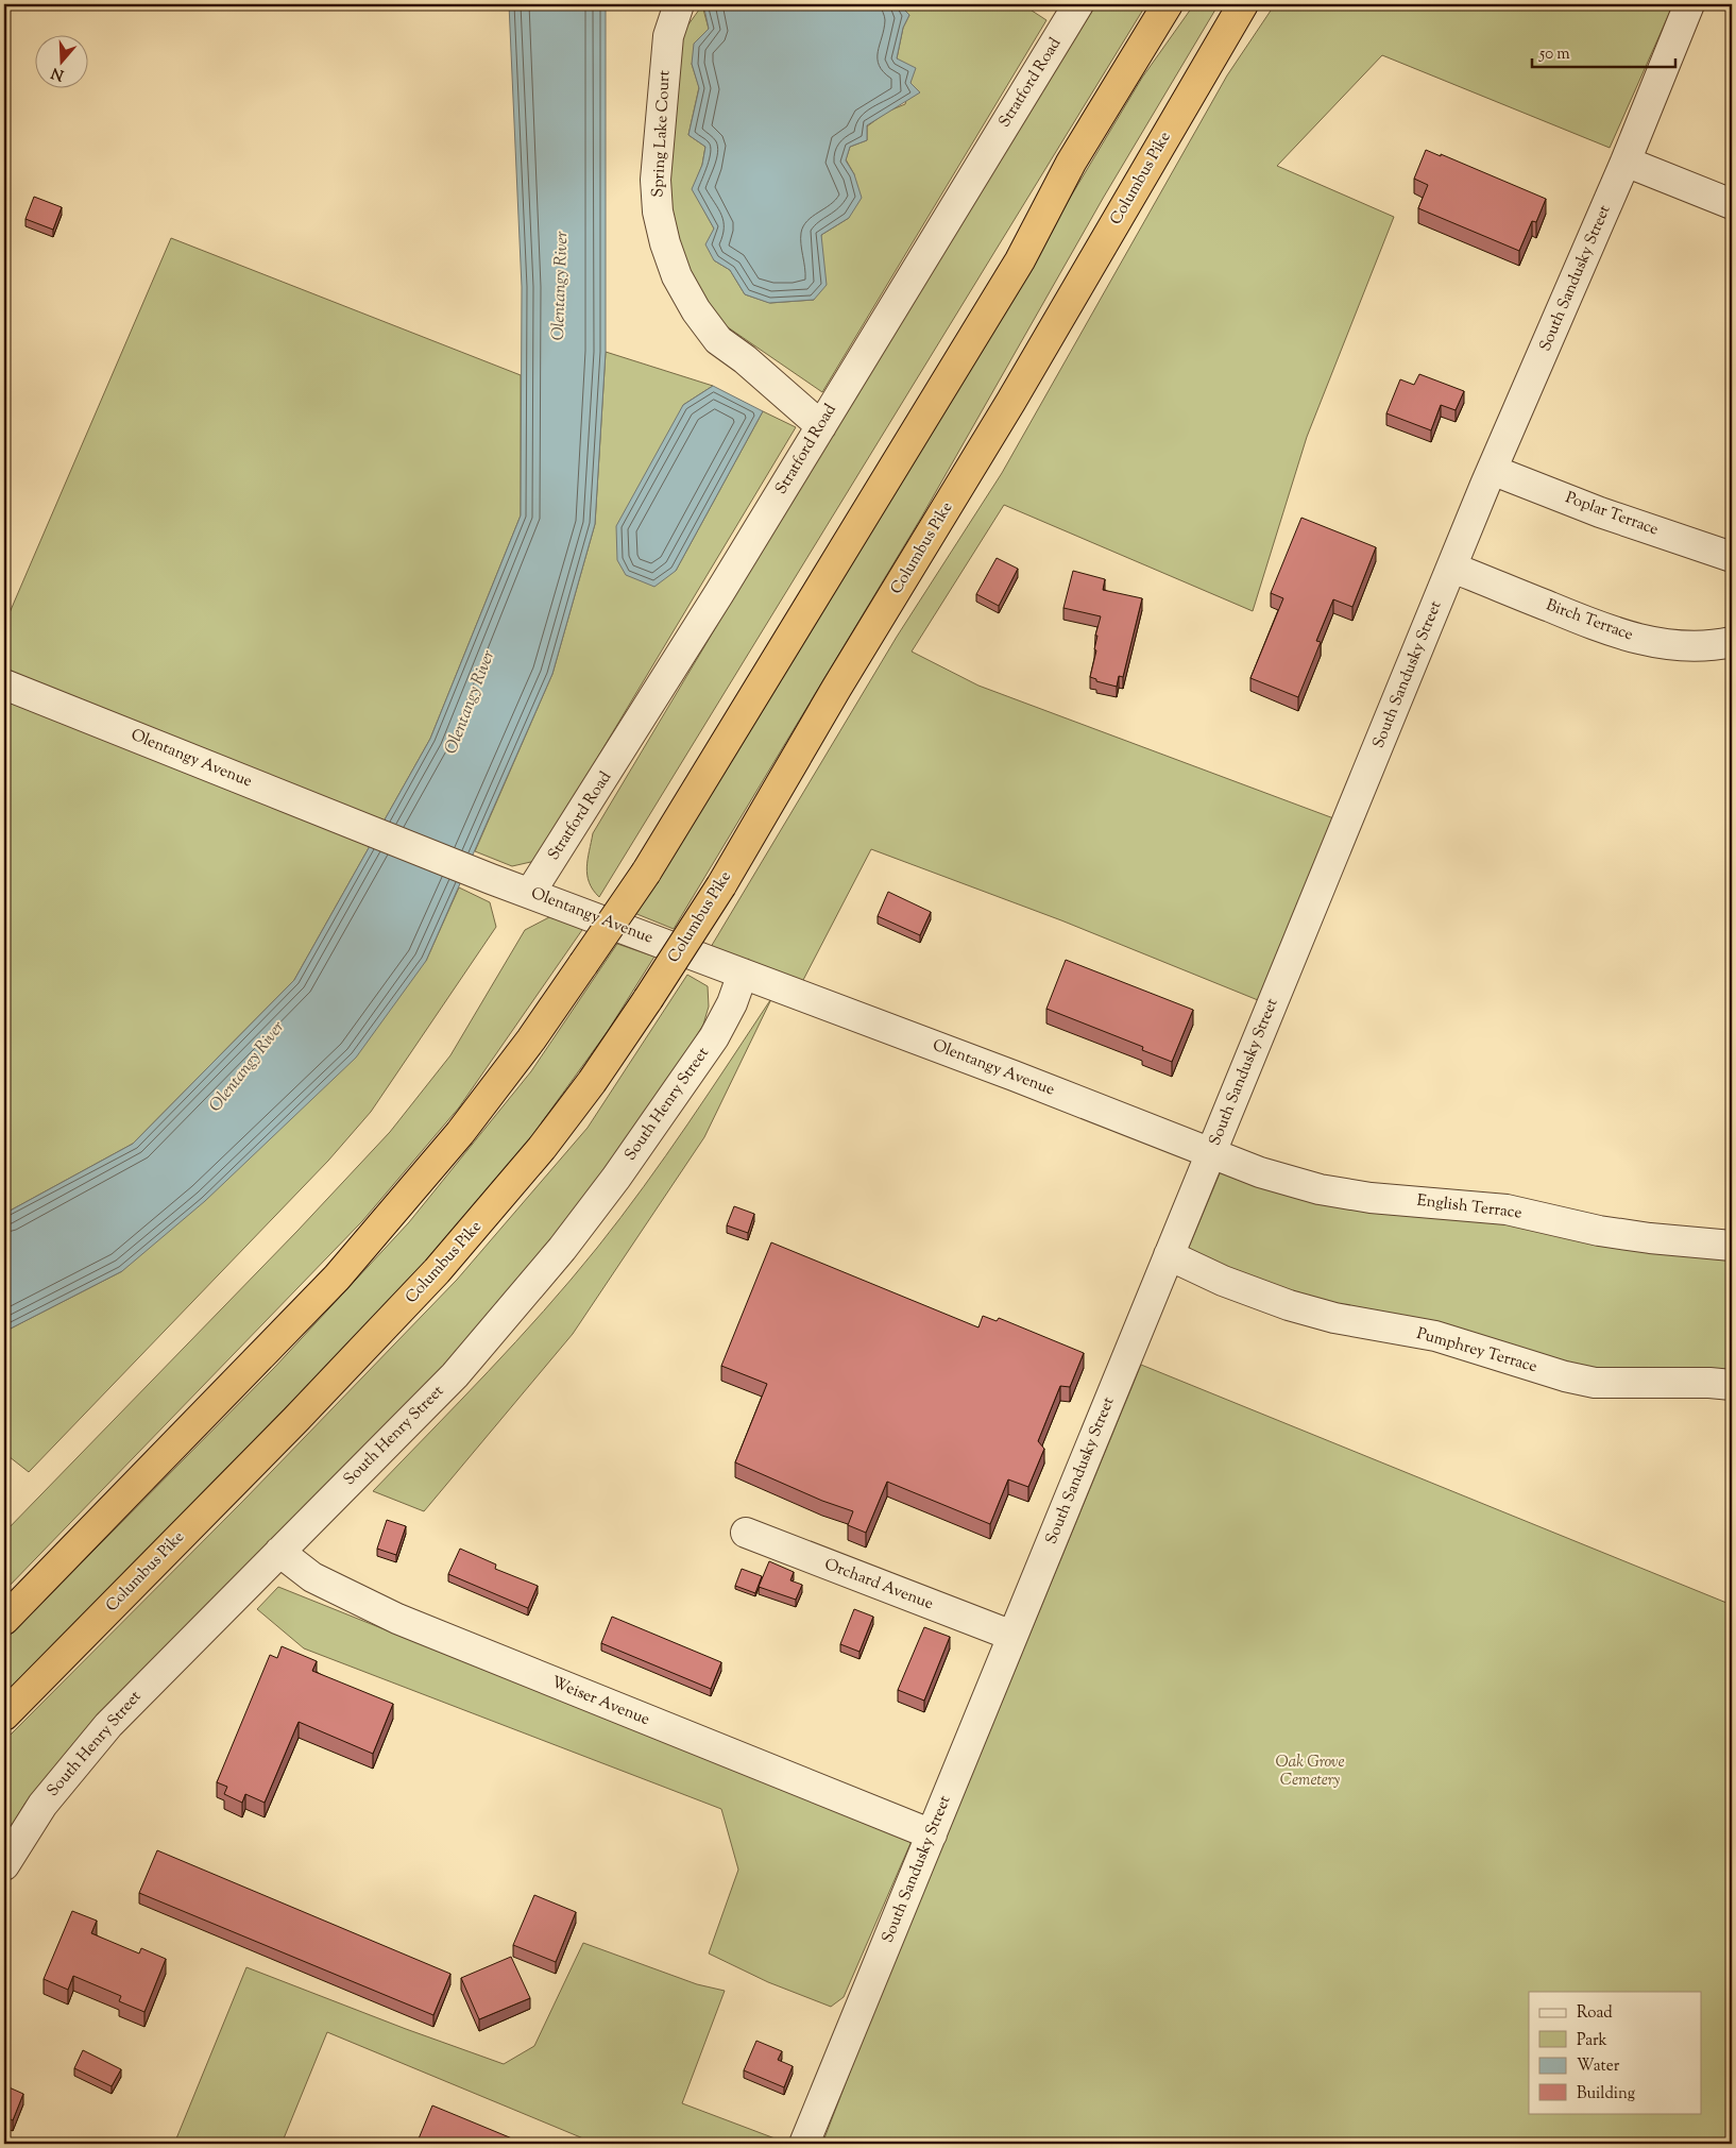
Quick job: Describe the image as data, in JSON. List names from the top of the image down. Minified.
{"streets":{"highway":["Columbus Pike"],"street":["Stratford Road","Spring Lake Court","South Sandusky Street","Poplar Terrace","Birch Terrace","Olentangy Avenue","South Henry Street","English Terrace","Pumphrey Terrace","Orchard Avenue","Weiser Avenue"]},"crossings":[["Stratford Road","Spring Lake Court"],["Stratford Road","Olentangy Avenue"],["South Sandusky Street","Poplar Terrace"],["South Sandusky Street","Birch Terrace"],["South Sandusky Street","Olentangy Avenue"],["South Sandusky Street","English Terrace"],["South Sandusky Street","Pumphrey Terrace"],["South Sandusky Street","Orchard Avenue"],["South Sandusky Street","Weiser Avenue"],["Olentangy Avenue","South Henry Street"],["Olentangy Avenue","English Terrace"],["South Henry Street","Weiser Avenue"]],"water":["Olentangy River"],"parks":["Oak Grove Cemetery"],"legend":["Road","Park","Water","Building"],"scale_bar":"50 m","north":"bottom"}
